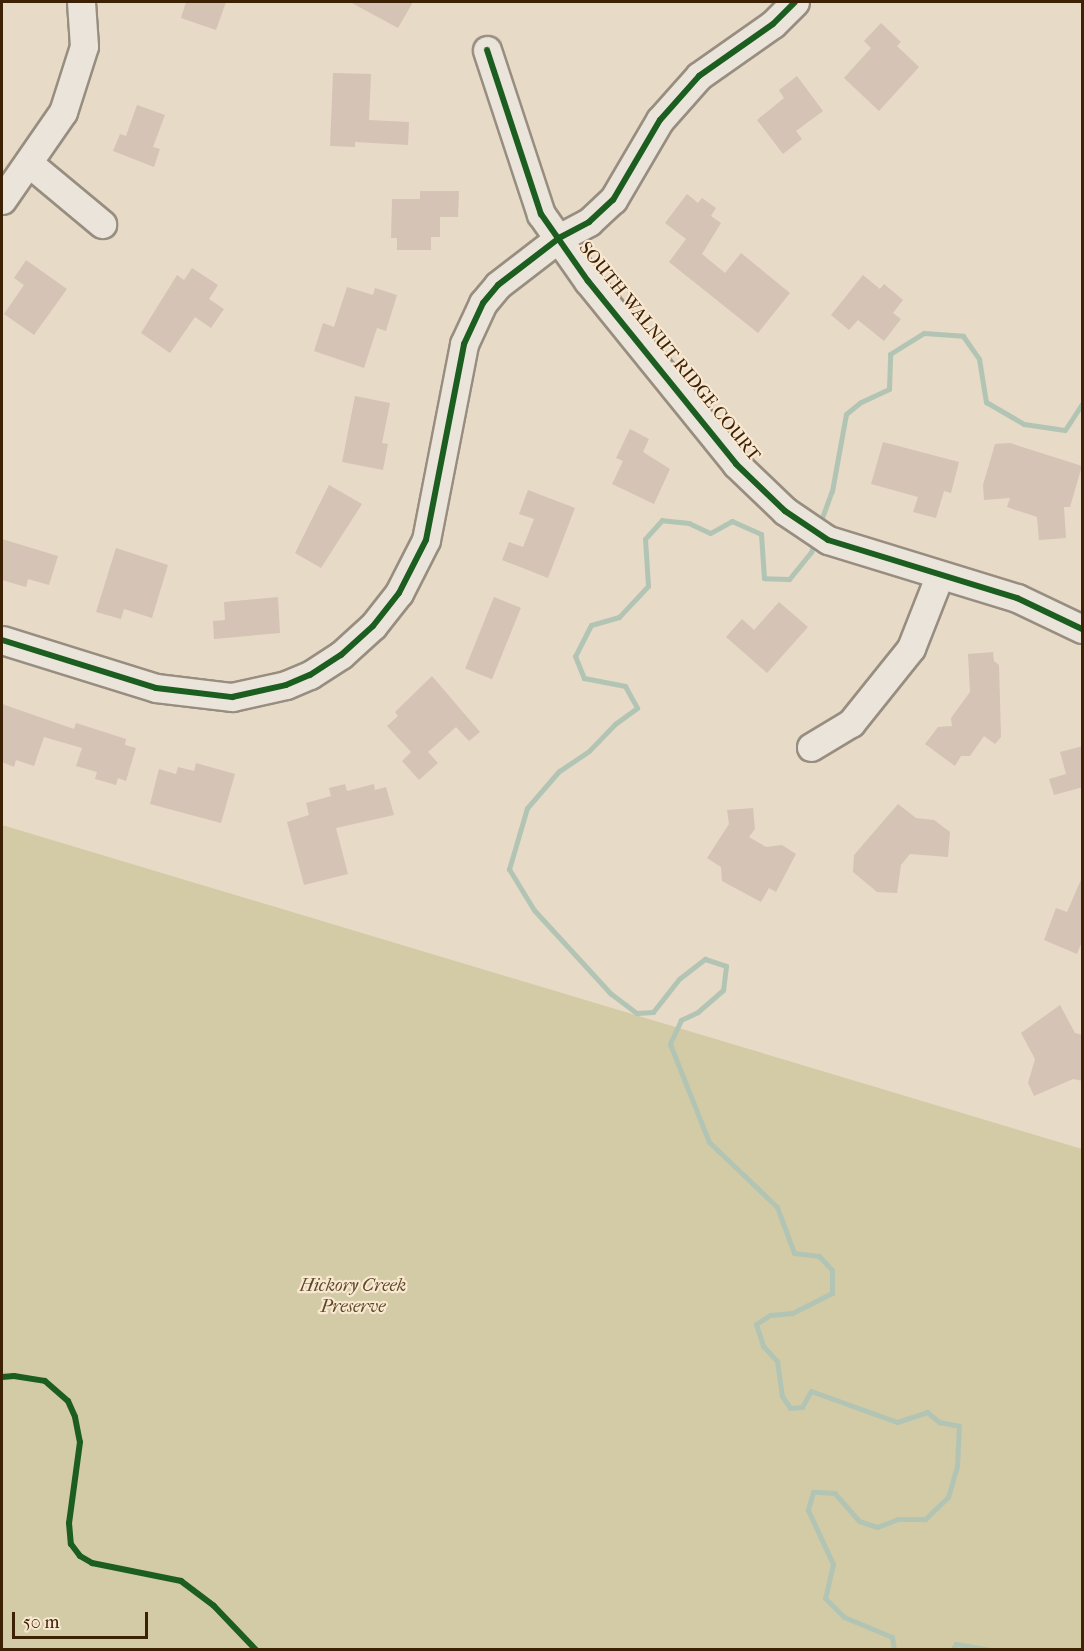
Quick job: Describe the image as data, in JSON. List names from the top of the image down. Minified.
{"streets":{"street":["SOUTH WALNUT RIDGE COURT"]},"parks":["Hickory Creek Preserve"],"scale_bar":"50 m"}
